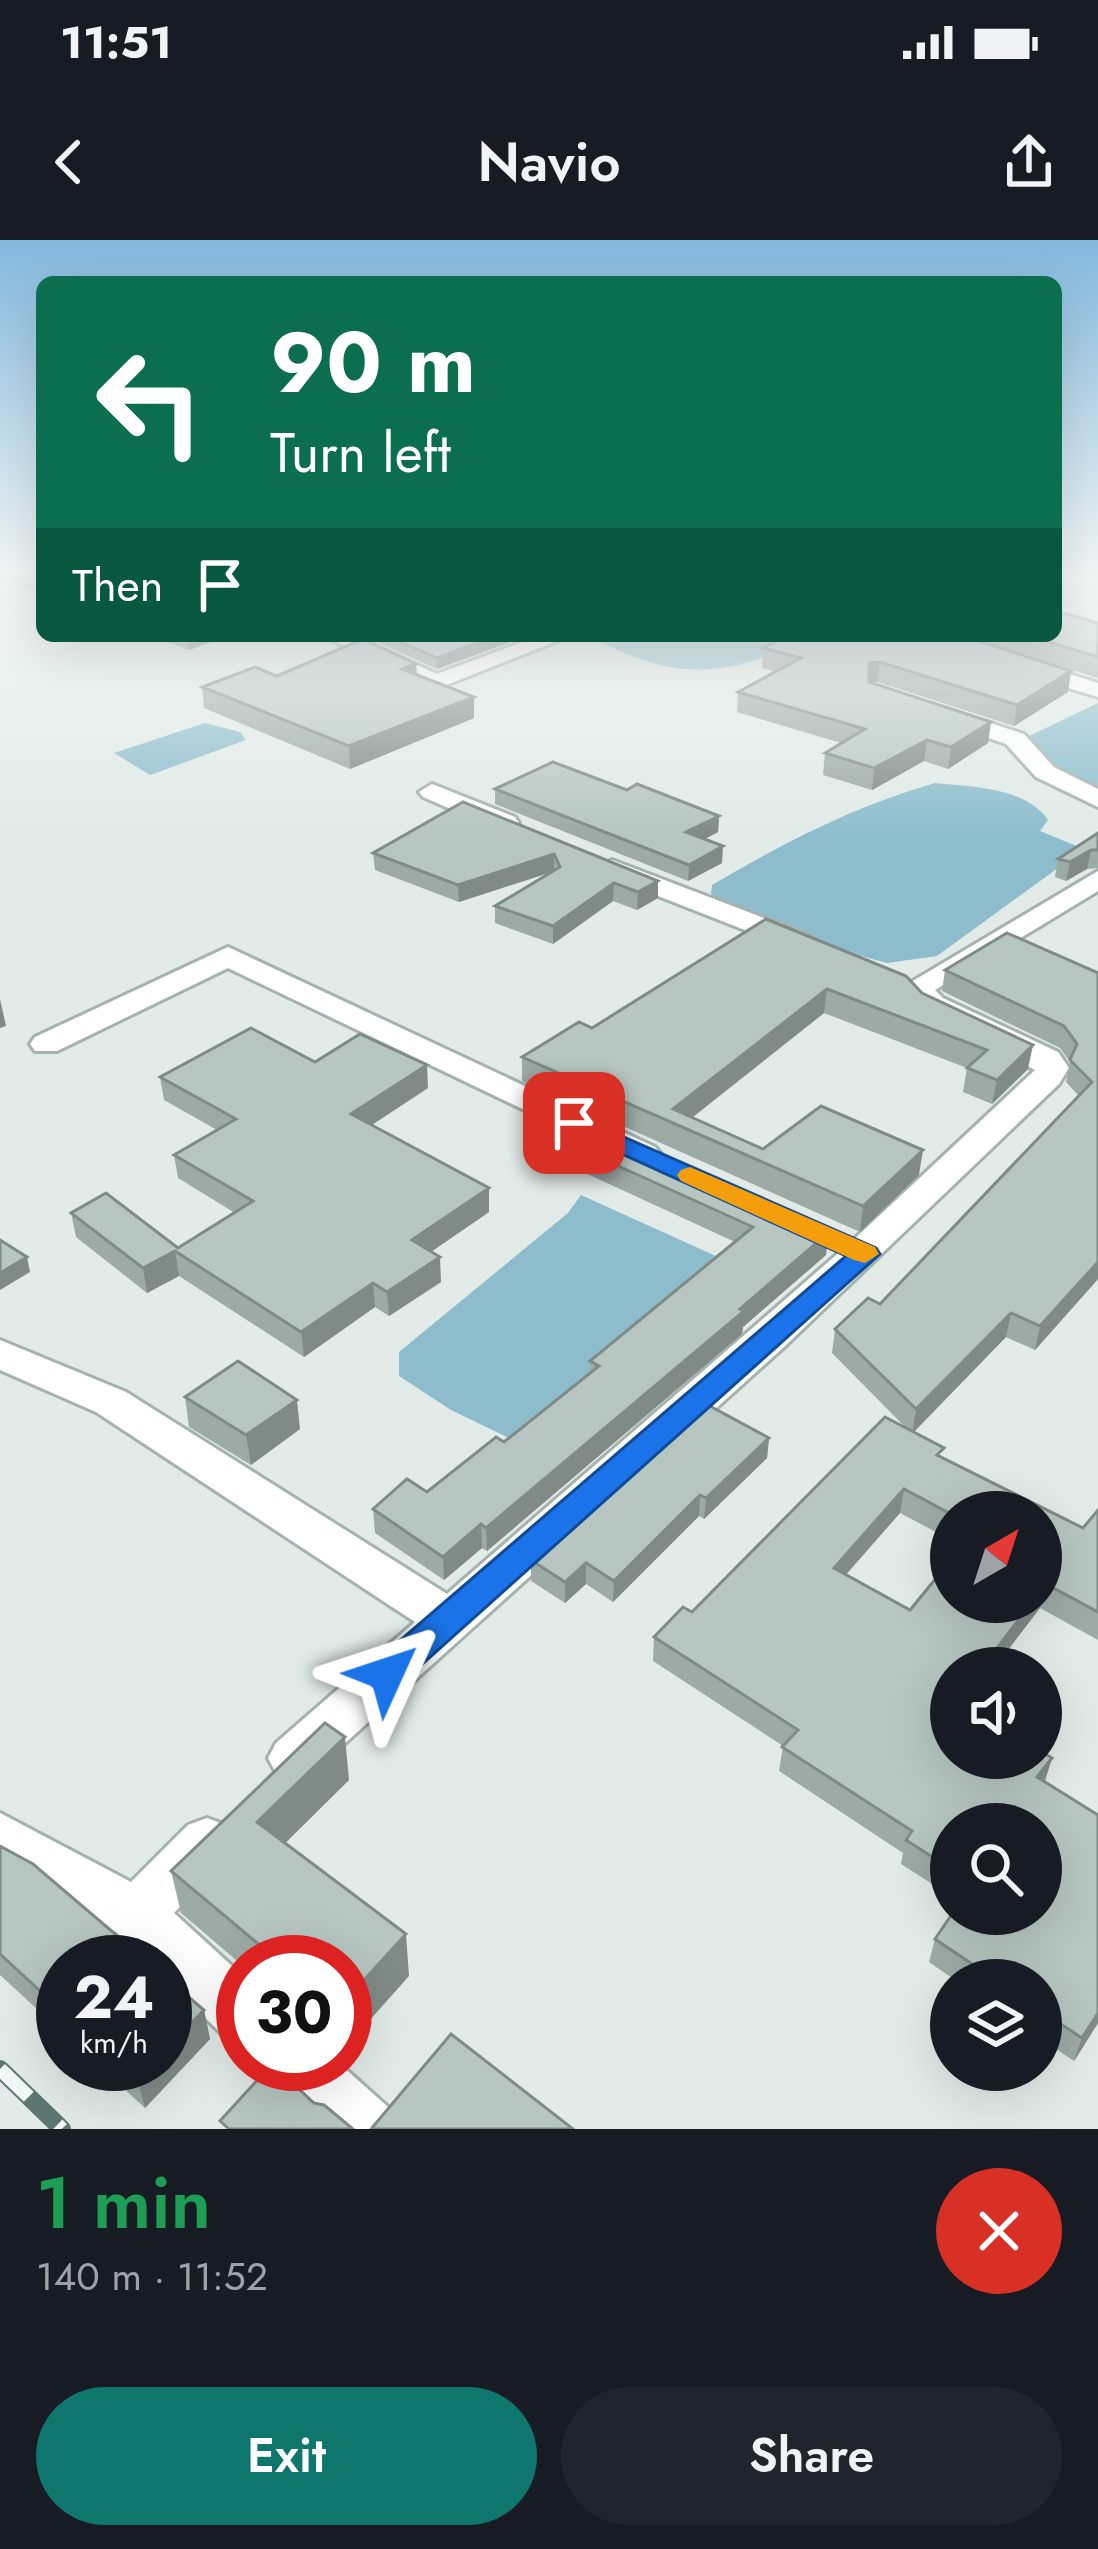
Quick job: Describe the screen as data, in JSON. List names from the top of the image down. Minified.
{"north":"top right","page":{"status":"11:51","header":"Navio","turn":["90 m","Turn left"],"then":"Then","speed":"24 km/h","limit":"30","heading":["1 min","140 m · 11:52"],"buttons":["Exit","Share"]}}
